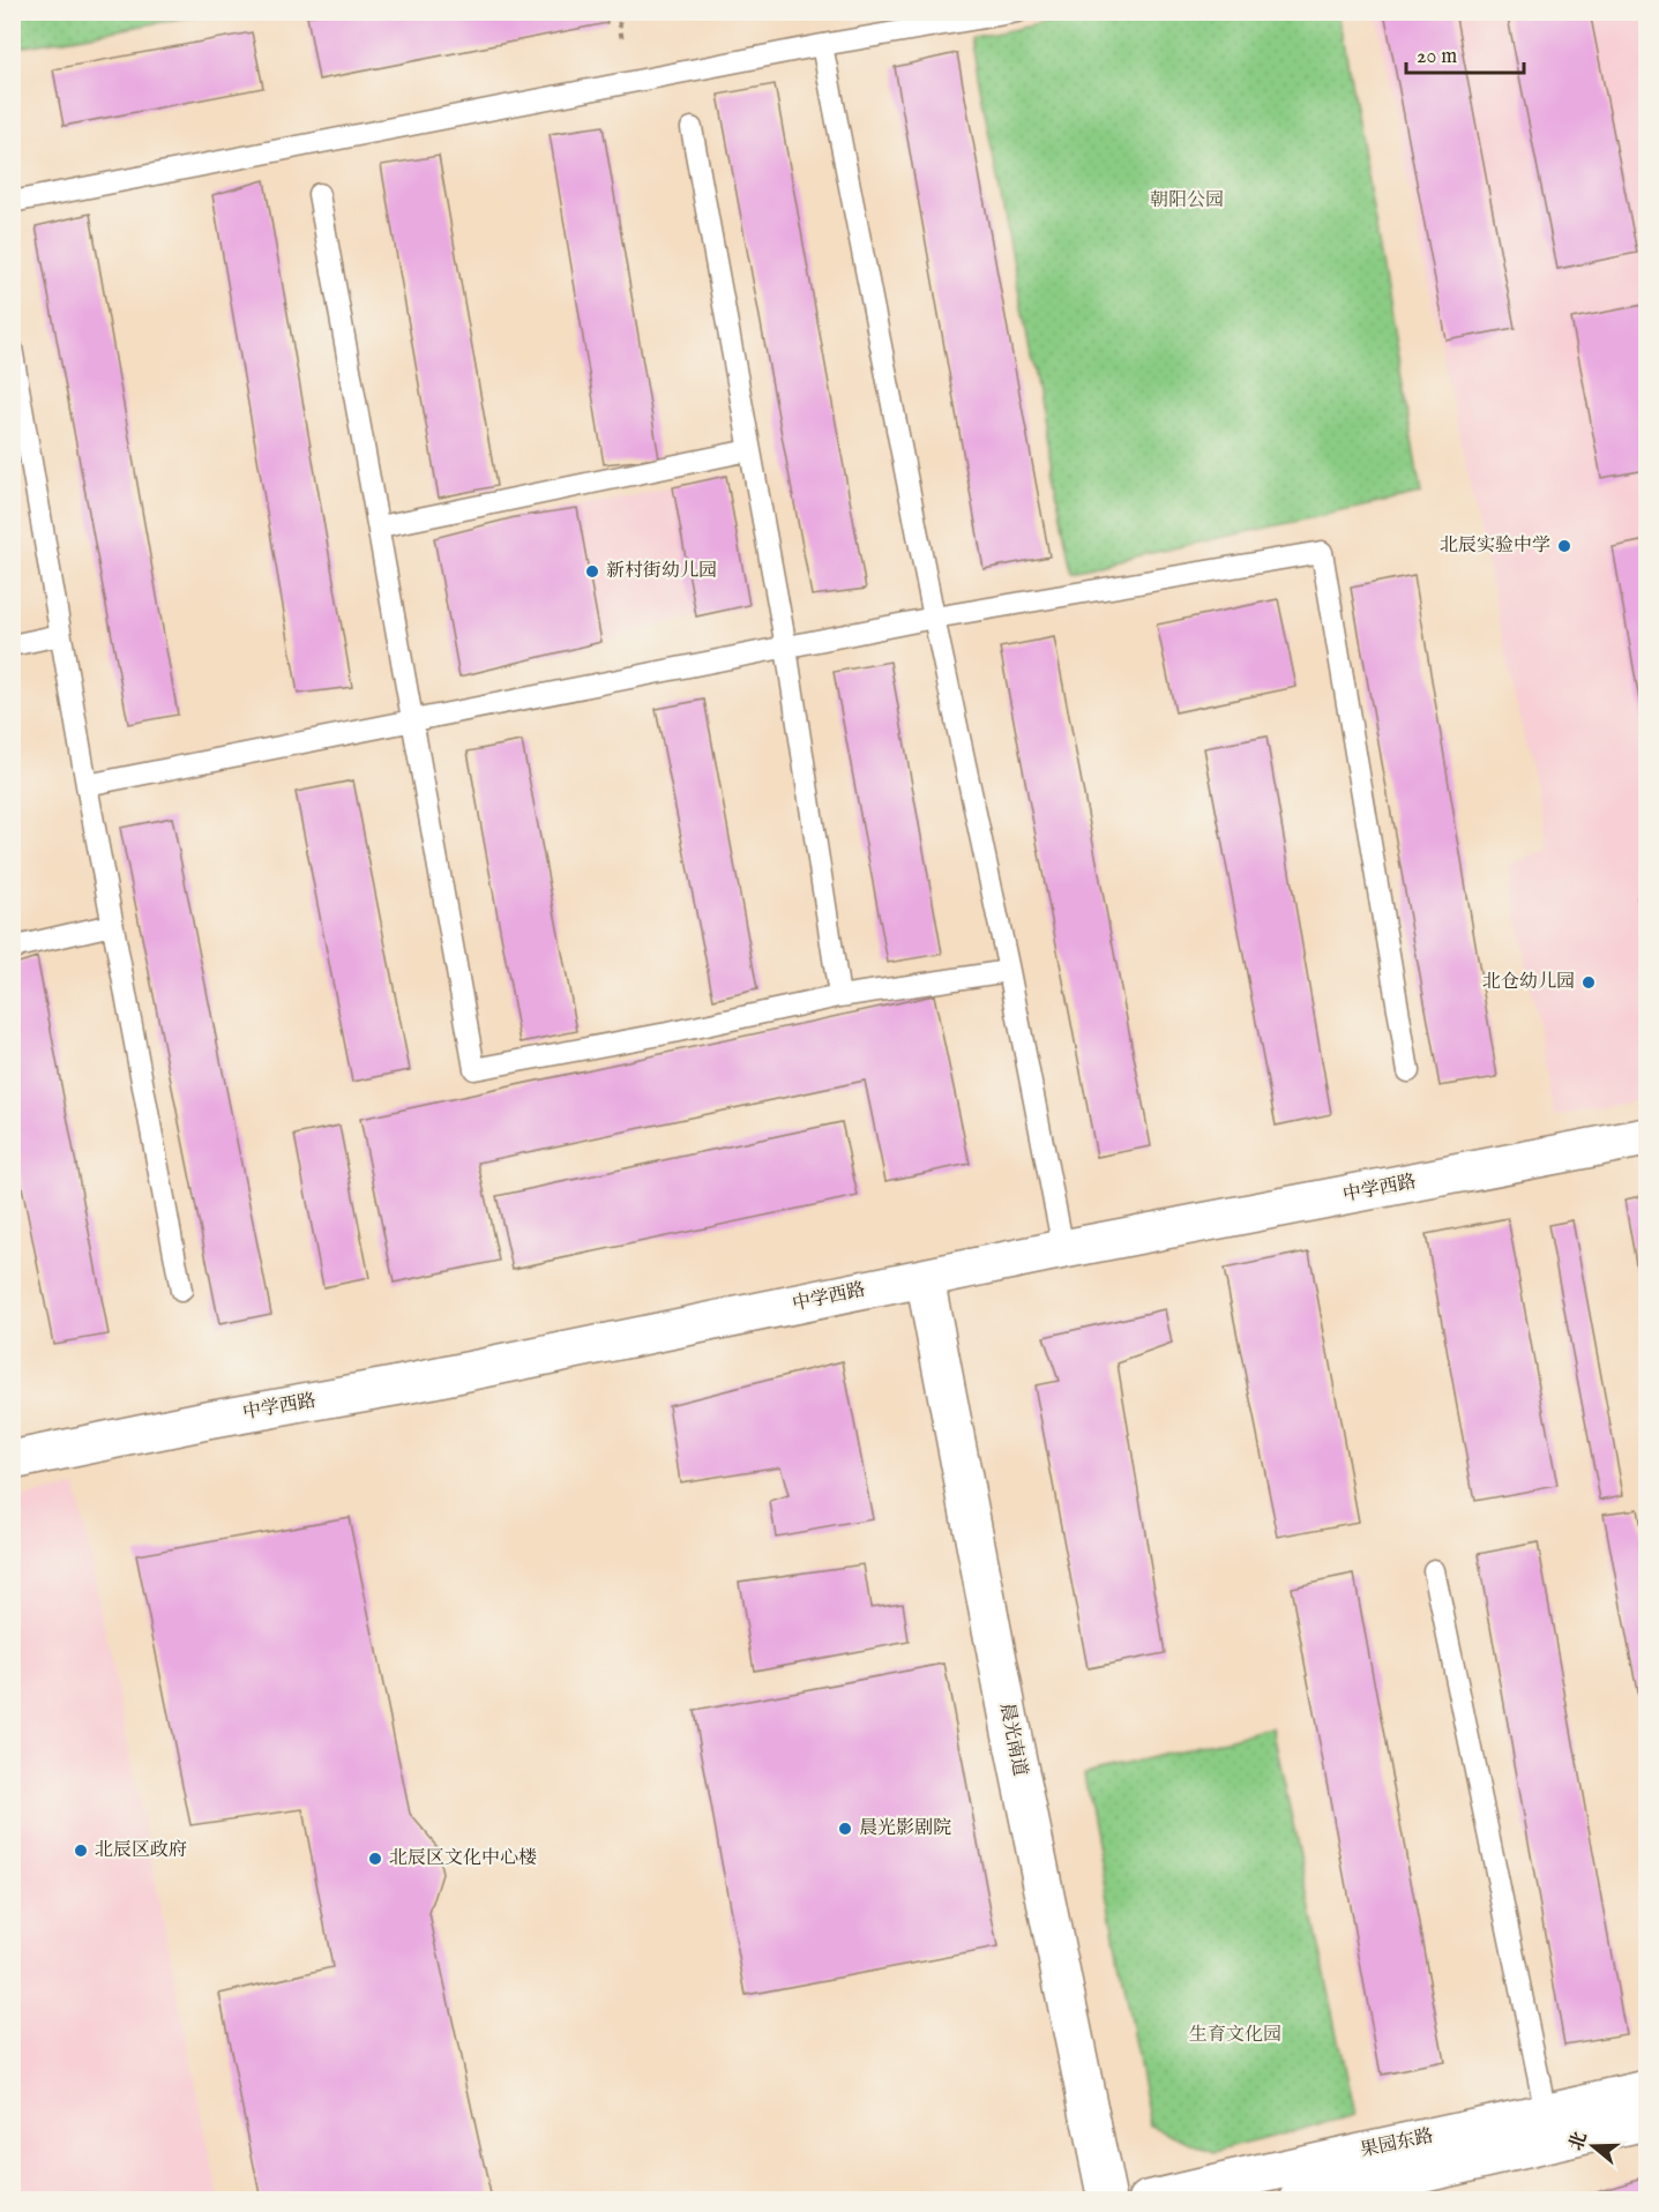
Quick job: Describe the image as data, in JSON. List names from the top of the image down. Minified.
{"streets":{"street":["中学西路","晨光南道","果园东路"]},"crossings":[["中学西路","晨光南道"]],"parks":["朝阳公园","生育文化园"],"places":["北辰实验中学","新村街幼儿园","北仓幼儿园","晨光影剧院","北辰区政府","北辰区文化中心楼"],"scale_bar":"20 m","north":"left"}
